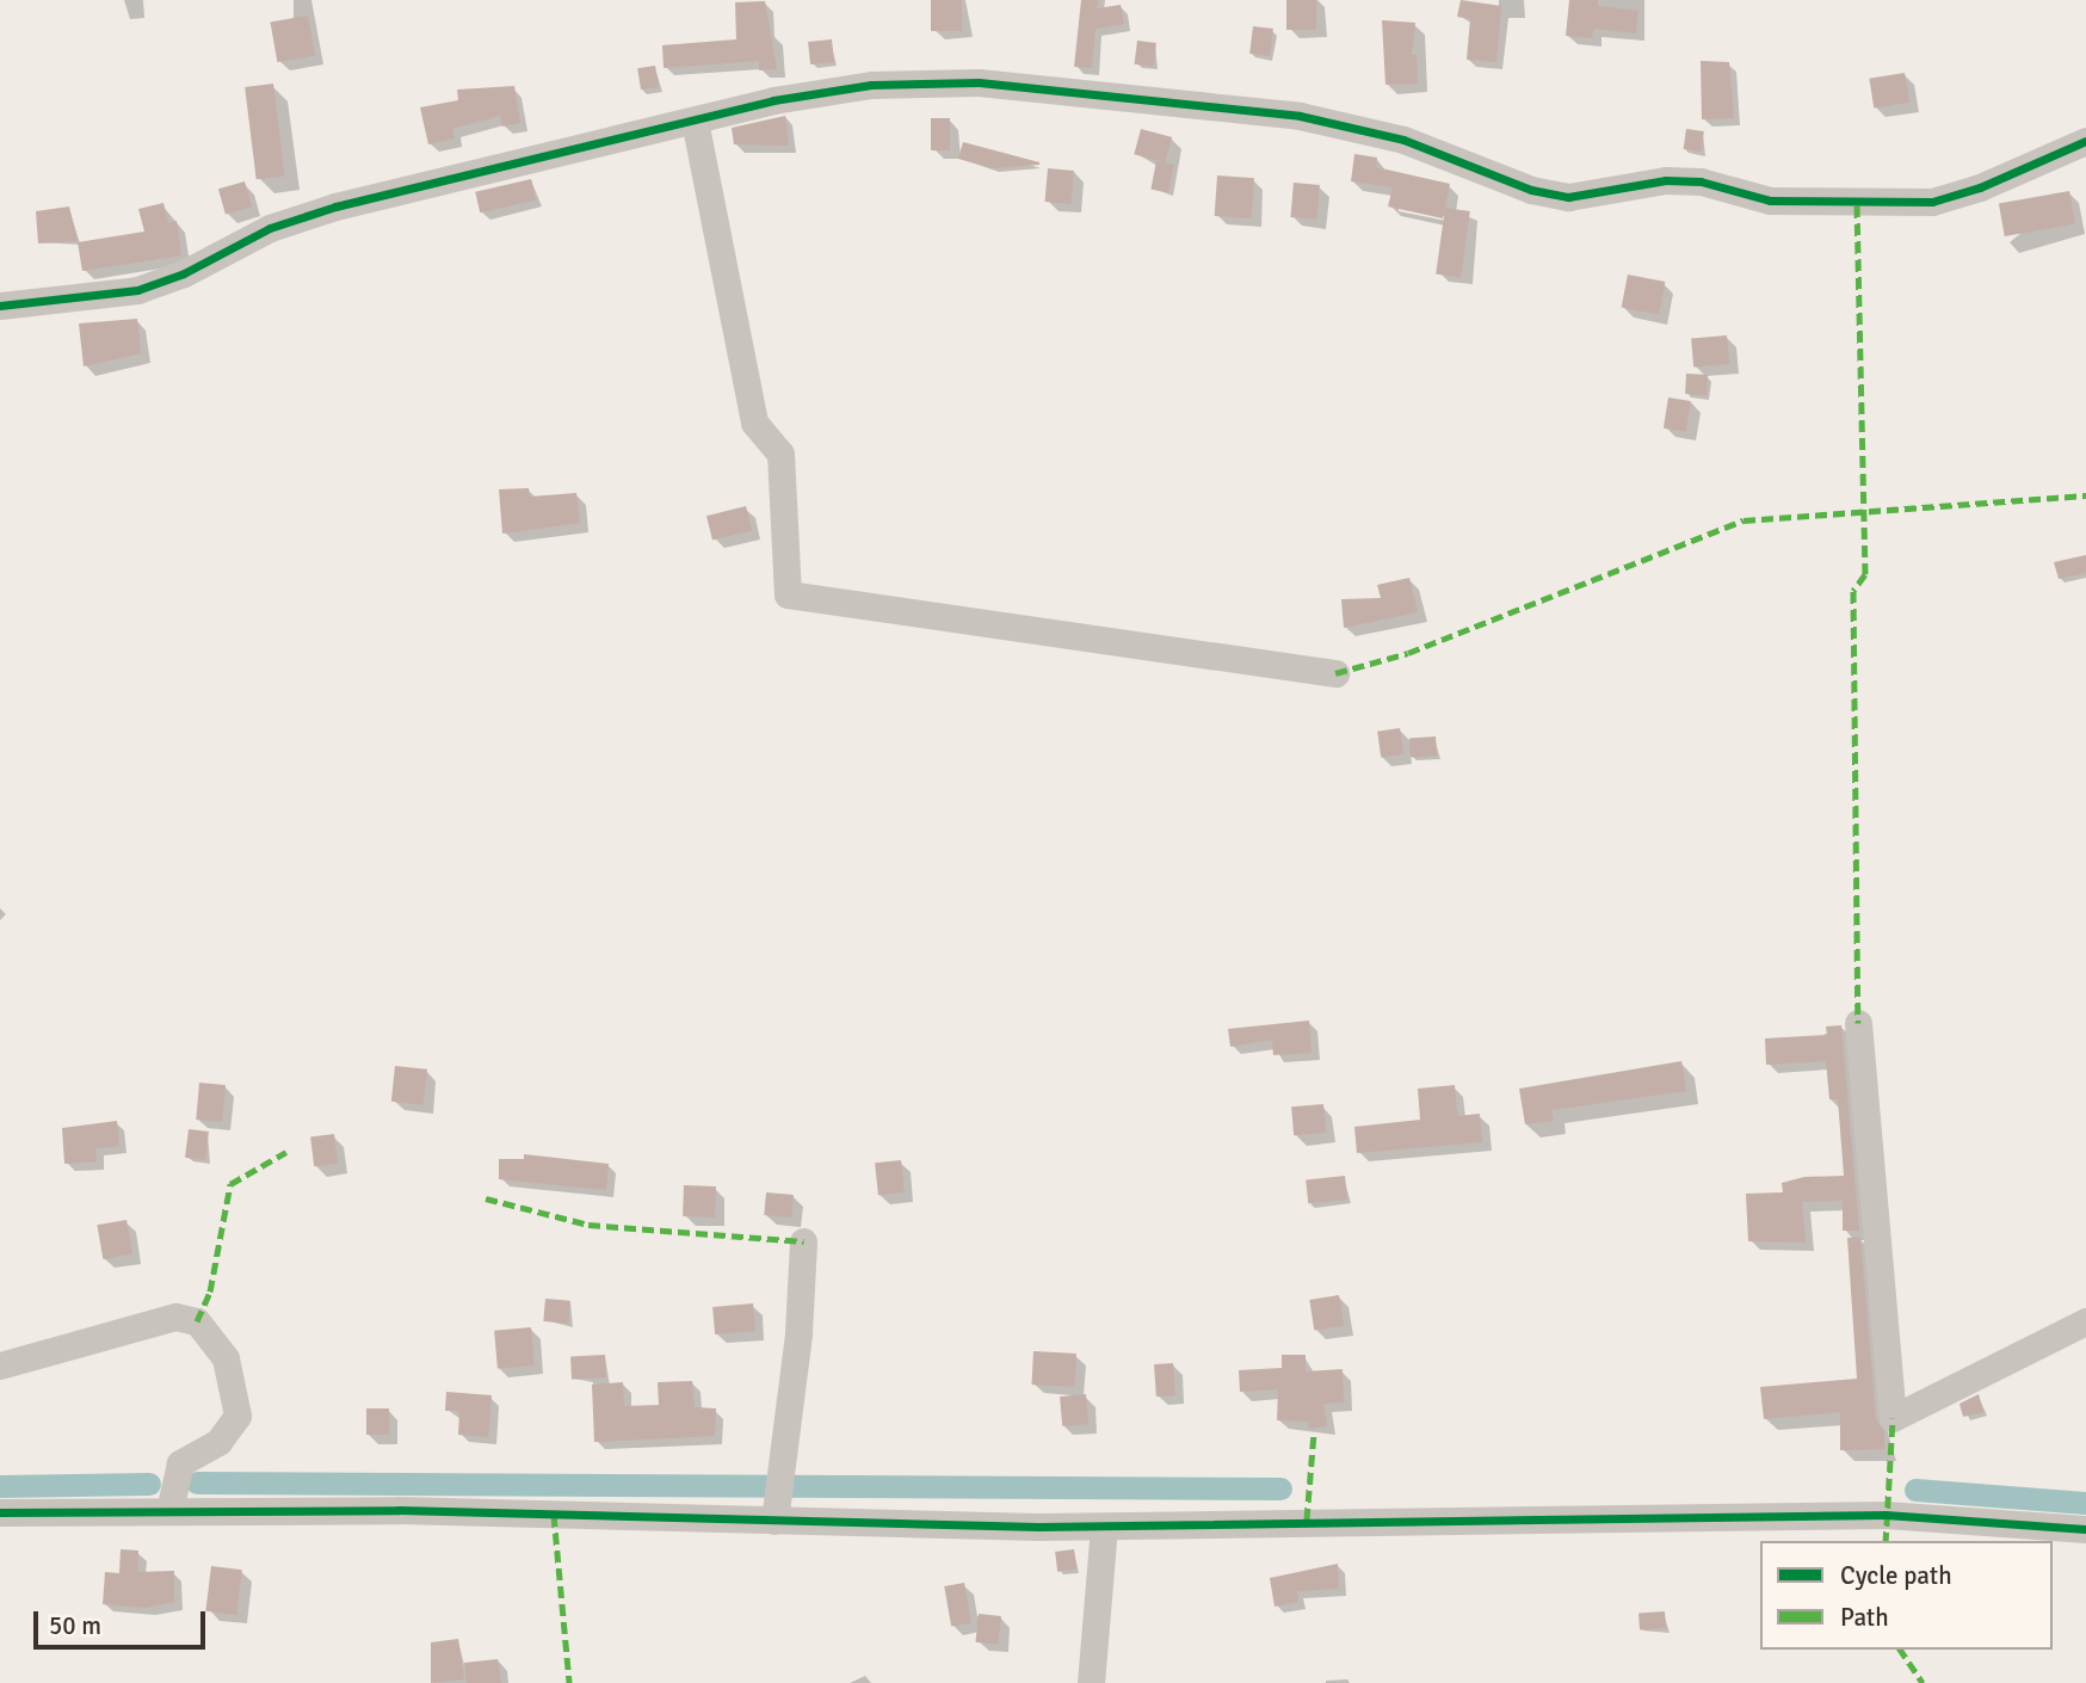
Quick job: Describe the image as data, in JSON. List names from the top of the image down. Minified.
{"legend":["Cycle path","Path"],"scale_bar":"50 m"}
